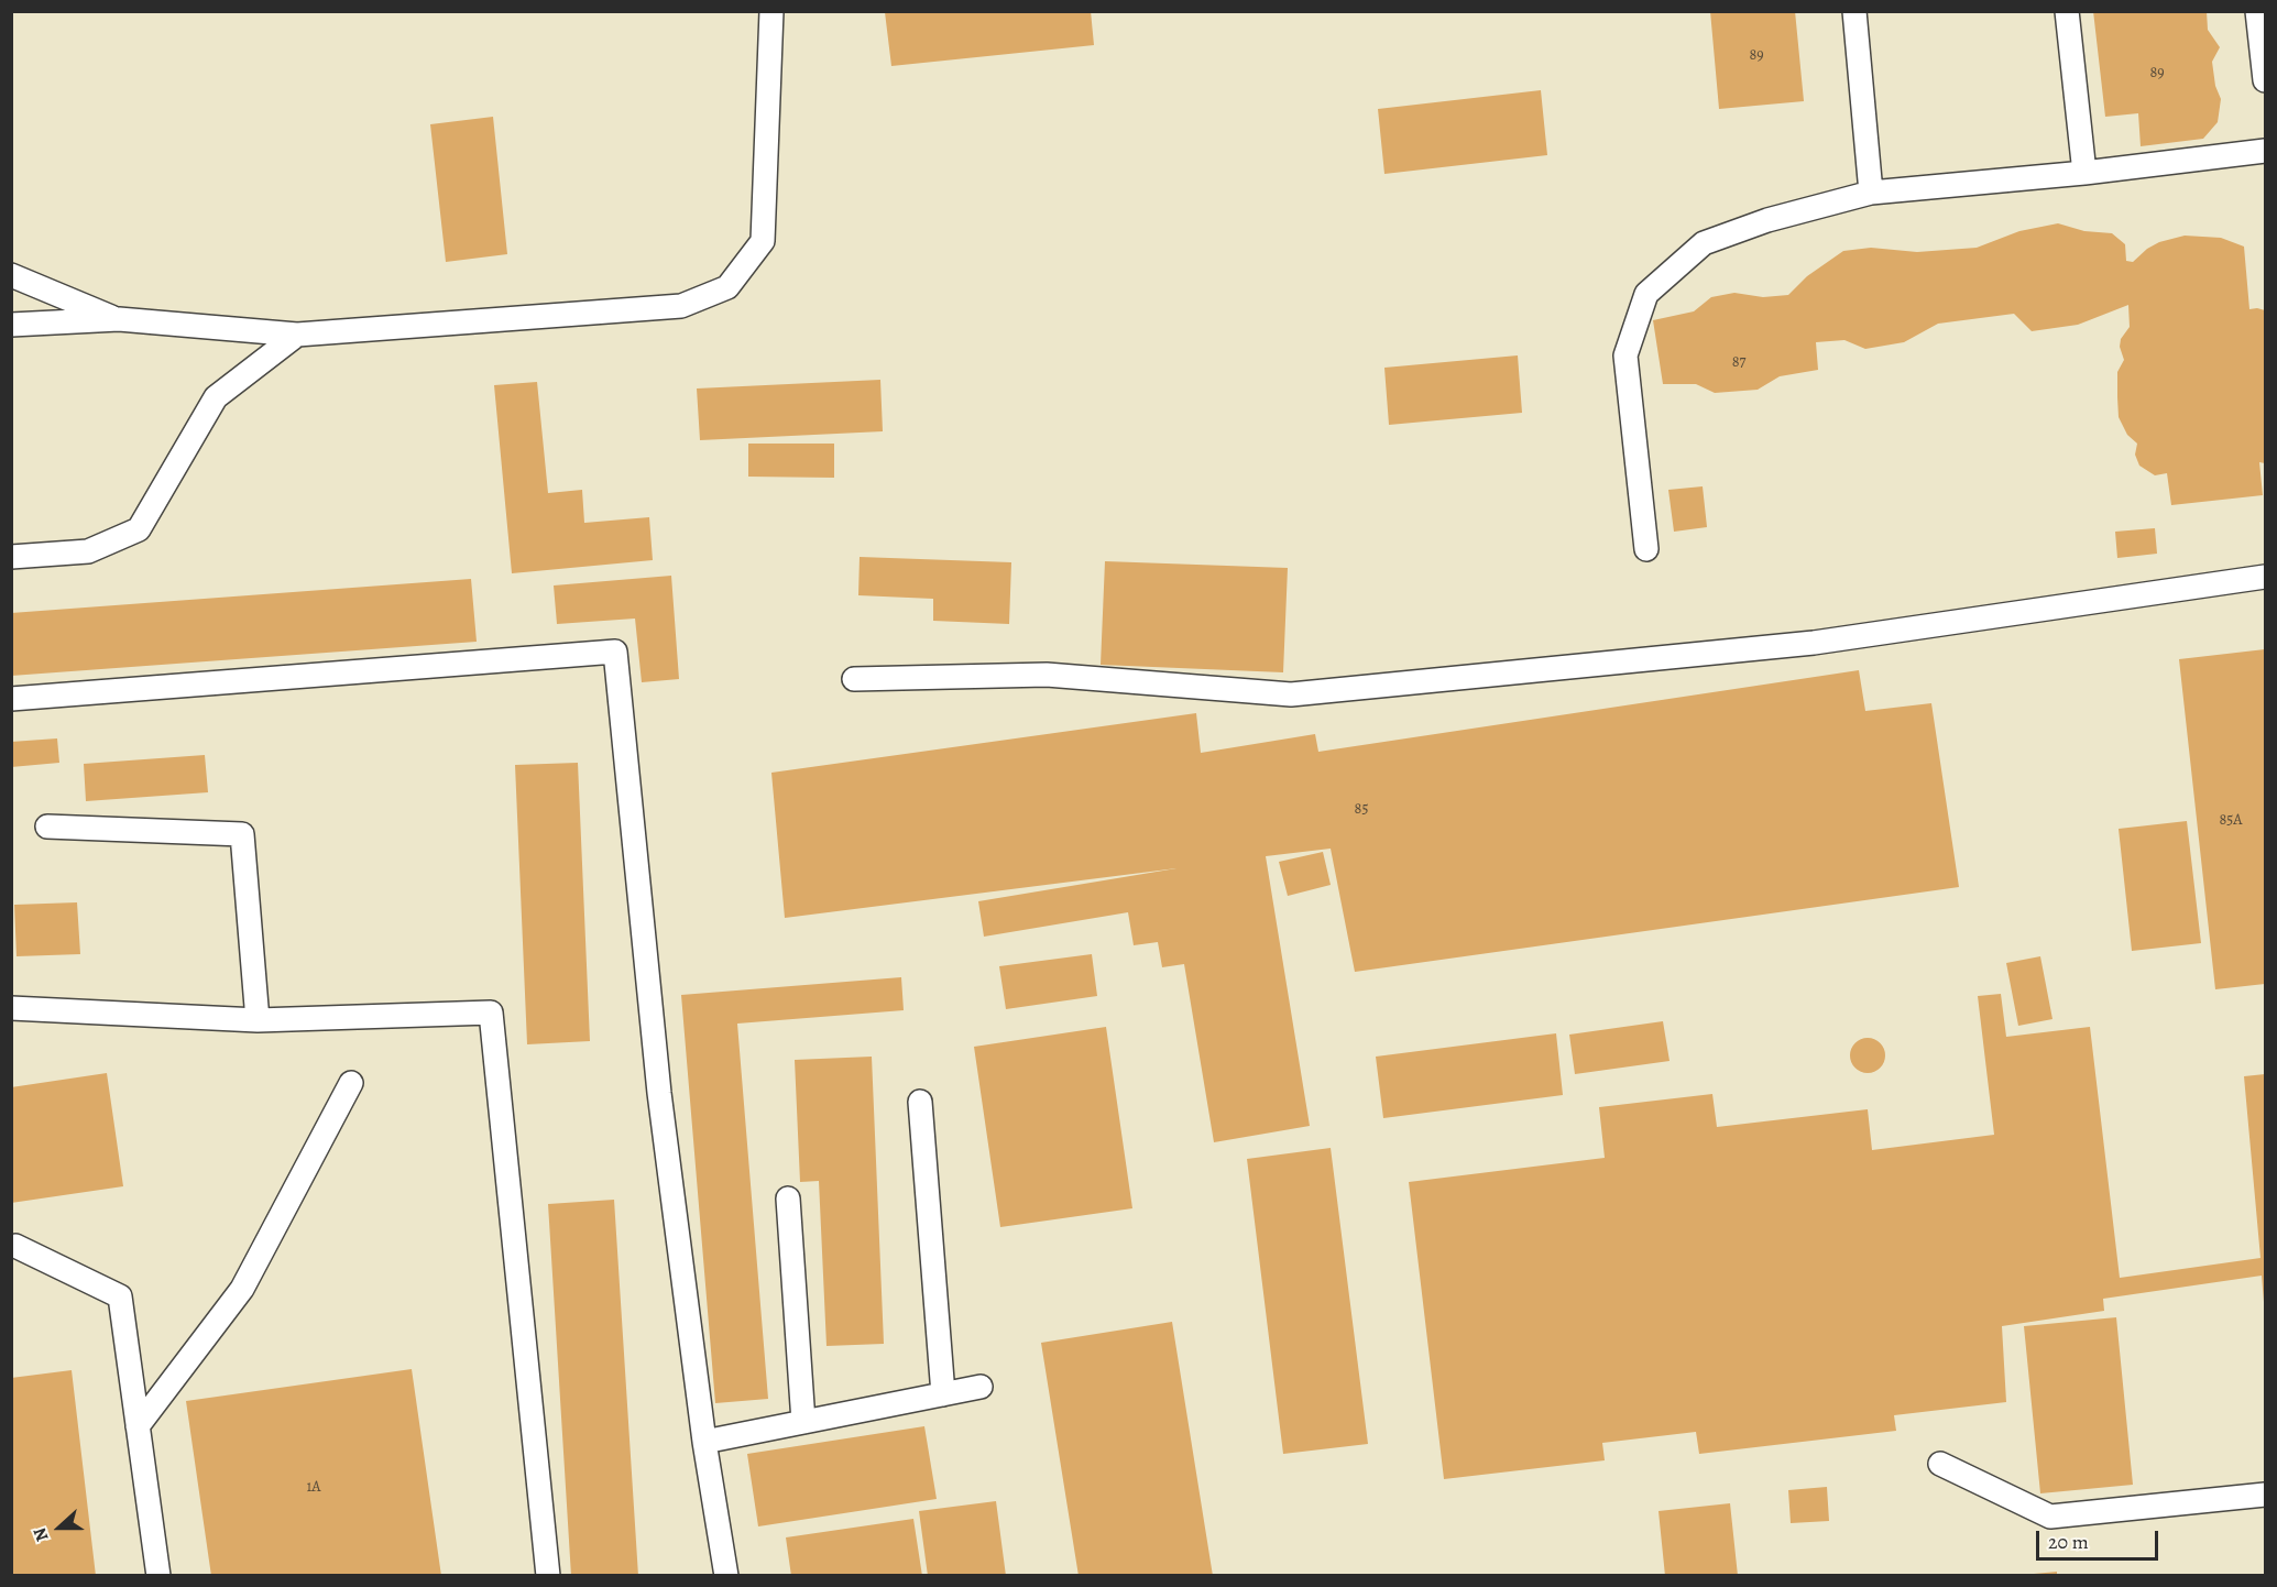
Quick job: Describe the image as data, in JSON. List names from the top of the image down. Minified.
{"house_numbers":["89","89","87","85","85А","1А"],"scale_bar":"20 m","north":"left"}
